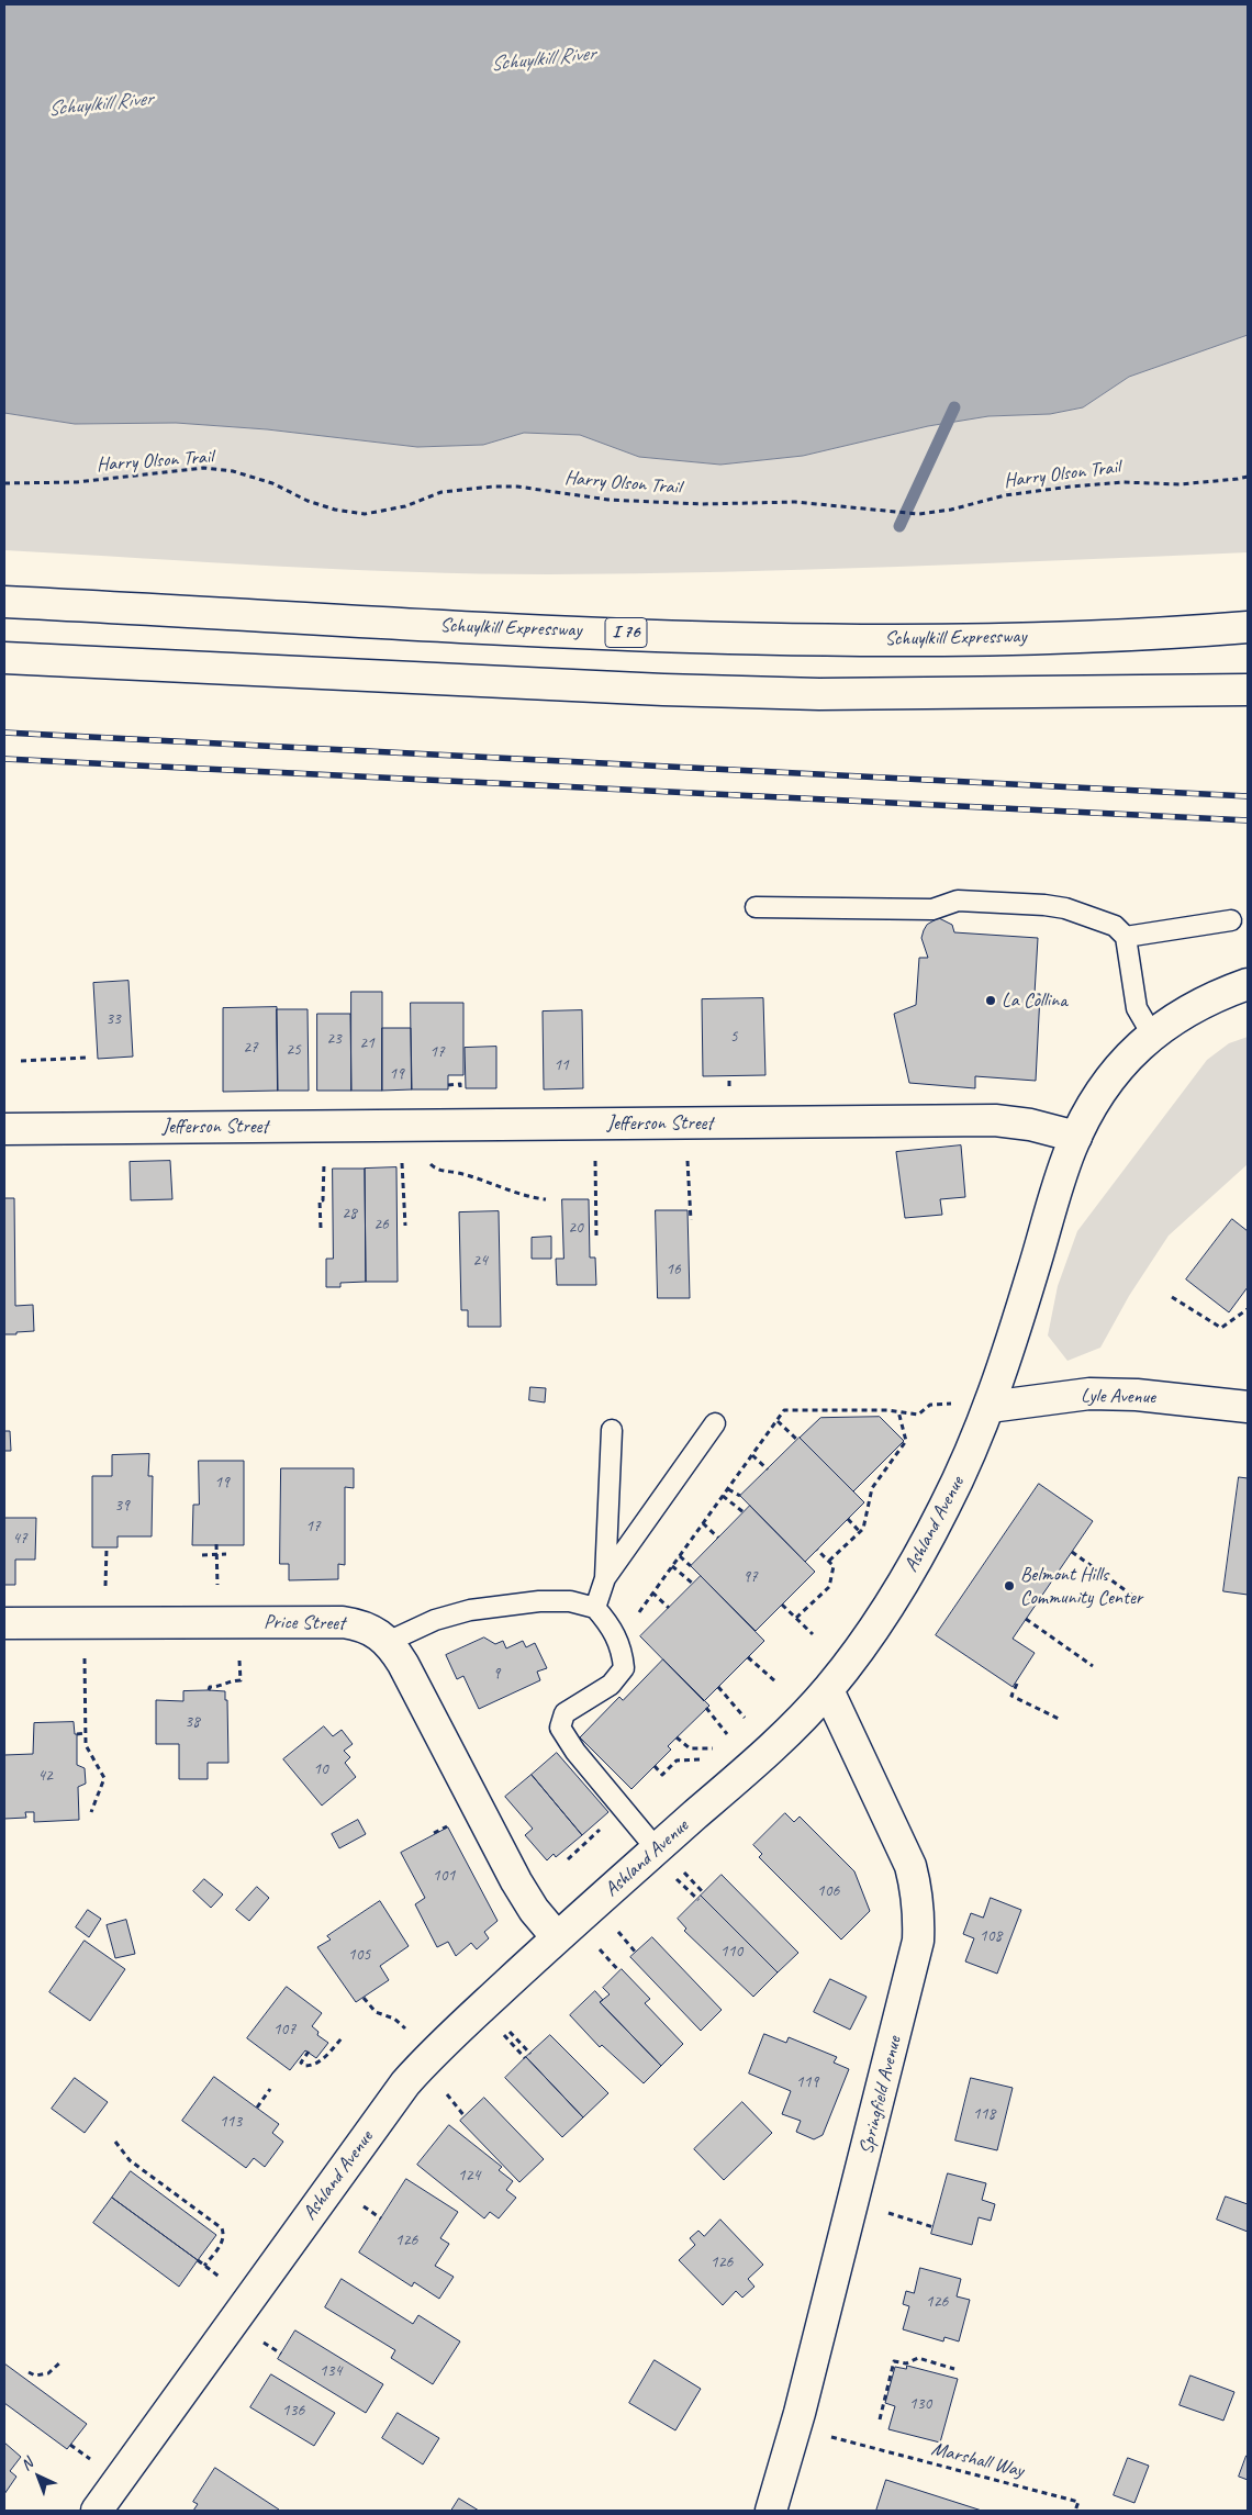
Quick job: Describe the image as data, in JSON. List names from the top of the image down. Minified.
{"streets":{"main road":["Schuylkill Expressway","I 76","Jefferson Street","Lyle Avenue","Ashland Avenue","Price Street","Springfield Avenue"],"path":["Harry Olson Trail","Marshall Way"]},"crossings":[["Jefferson Street","Ashland Avenue"],["Lyle Avenue","Ashland Avenue"],["Ashland Avenue","Price Street"],["Ashland Avenue","Springfield Avenue"]],"water":["Schuylkill River"],"places":["La Collina","Belmont Hills Community Center"],"house_numbers":["33","5","23","21","27","25","17","11","19","28","26","20","24","16","19","39","17","47","97","9","38","10","42","101","106","108","110","105","107","119","118","113","124","126","126","126","134","130","136"],"north":"top left"}
